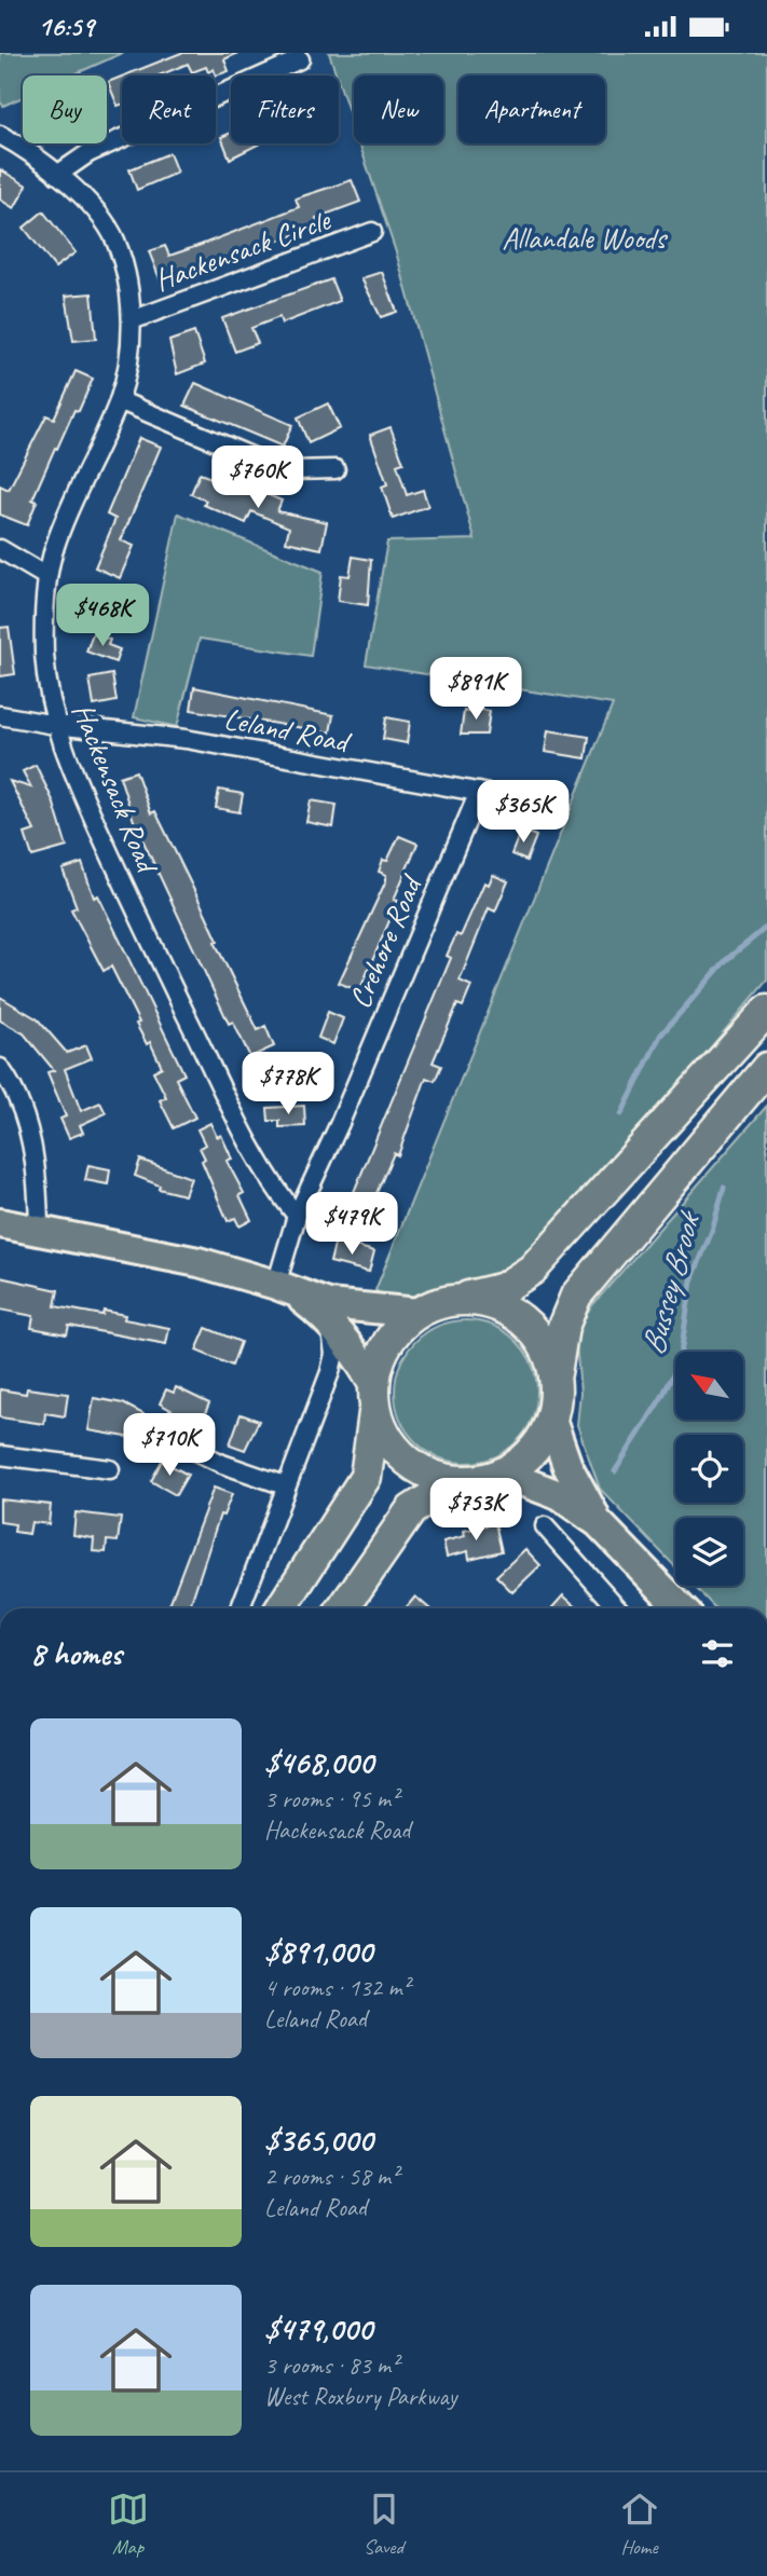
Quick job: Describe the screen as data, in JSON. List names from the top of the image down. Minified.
{"streets":{"street":["Hackensack Circle","Leland Road","Hackensack Road","Crehore Road"]},"crossings":[["Hackensack Circle","Hackensack Road"],["Leland Road","Hackensack Road"],["Leland Road","Crehore Road"],["Hackensack Road","Crehore Road"]],"water":["Bussey Brook"],"parks":["Allandale Woods"],"north":"top left","page":{"status":"16:59","chip":["Buy","Rent","Filters","New","Apartment"],"price":["$760K","$468K","$891K","$365K","$778K","$479K","$710K","$753K"],"heading":"8 homes","list":[{"name":"$468,000","note":"3 rooms · 95 m² · Hackensack Road"},{"name":"$891,000","note":"4 rooms · 132 m² · Leland Road"},{"name":"$365,000","note":"2 rooms · 58 m² · Leland Road"},{"name":"$479,000","note":"3 rooms · 83 m² · West Roxbury Parkway"}],"tabs":["Map","Saved","Home"]}}
